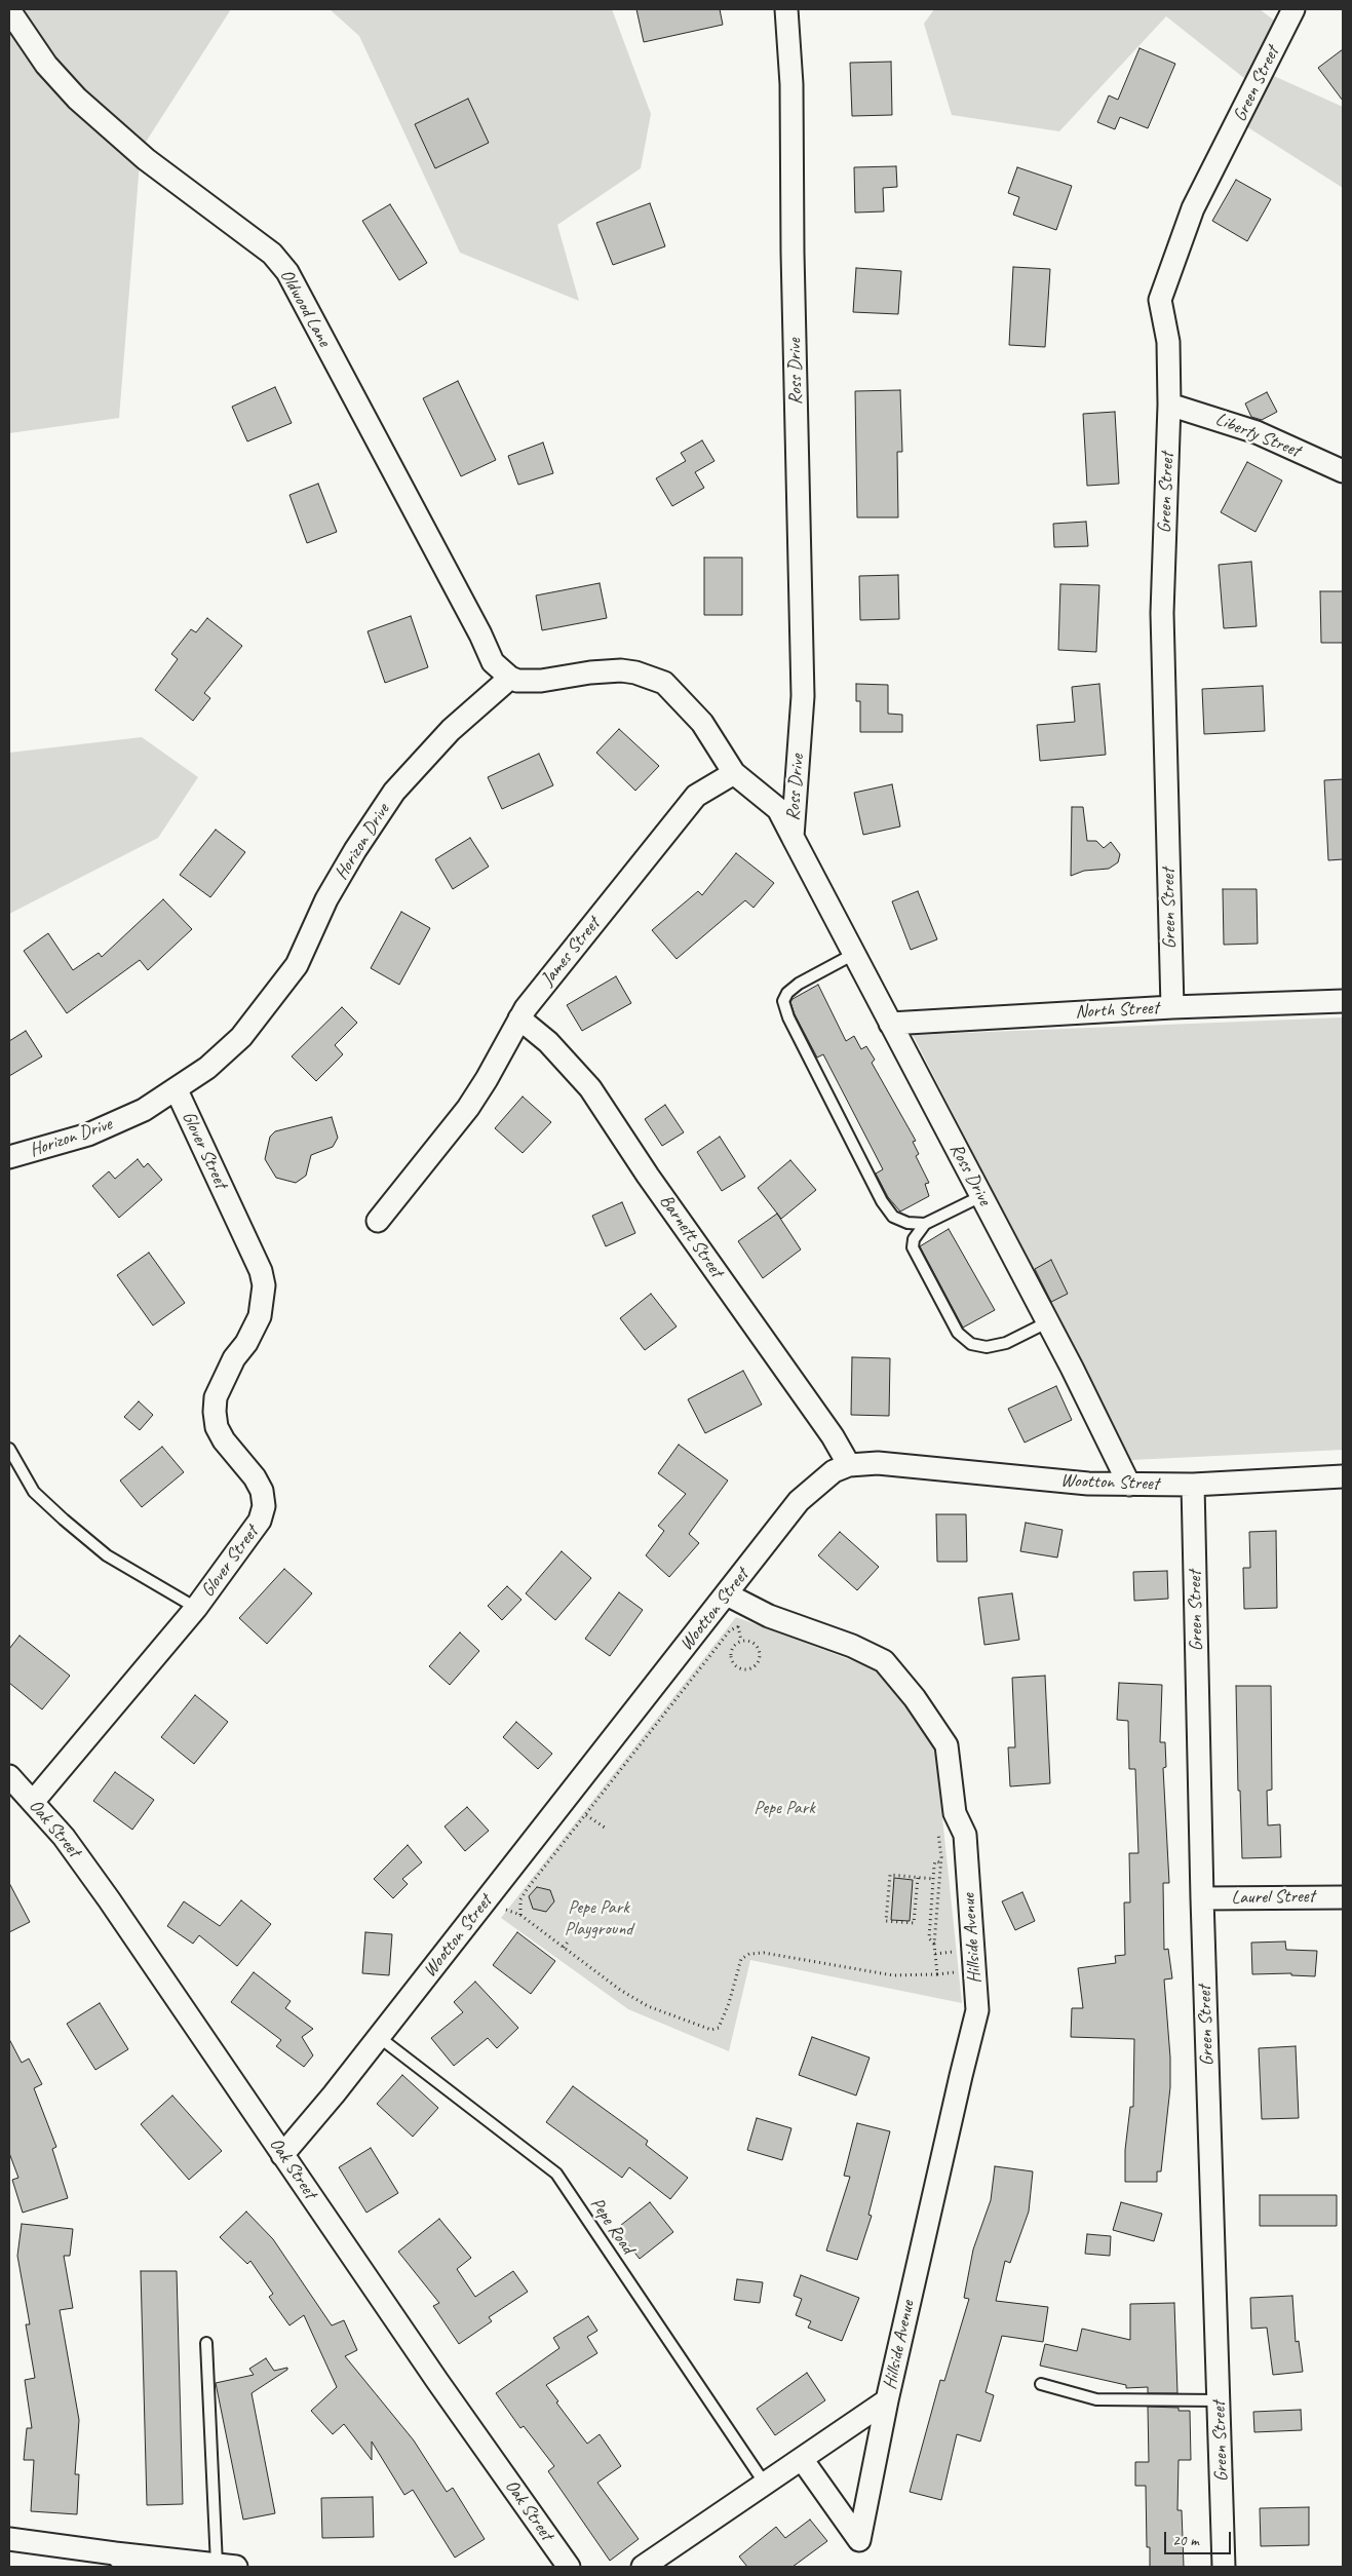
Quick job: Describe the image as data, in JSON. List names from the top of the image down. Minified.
{"streets":{"street":["Green Street","Oldwood Lane","Ross Drive","Liberty Street","Horizon Drive","James Street","North Street","Glover Street","Barnett Street","Wootton Street","Oak Street","Laurel Street","Hillside Avenue"],"lane":["Pepe Road"]},"crossings":[["Green Street","Liberty Street"],["Green Street","North Street"],["Green Street","Wootton Street"],["Green Street","Laurel Street"],["Oldwood Lane","Horizon Drive"],["Ross Drive","North Street"],["Ross Drive","Wootton Street"],["Horizon Drive","Glover Street"],["James Street","Barnett Street"],["Glover Street","Oak Street"],["Barnett Street","Wootton Street"],["Wootton Street","Oak Street"],["Wootton Street","Hillside Avenue"],["Wootton Street","Pepe Road"],["Hillside Avenue","Pepe Road"]],"parks":["Pepe Park","Pepe Park Playground"],"scale_bar":"20 m"}
